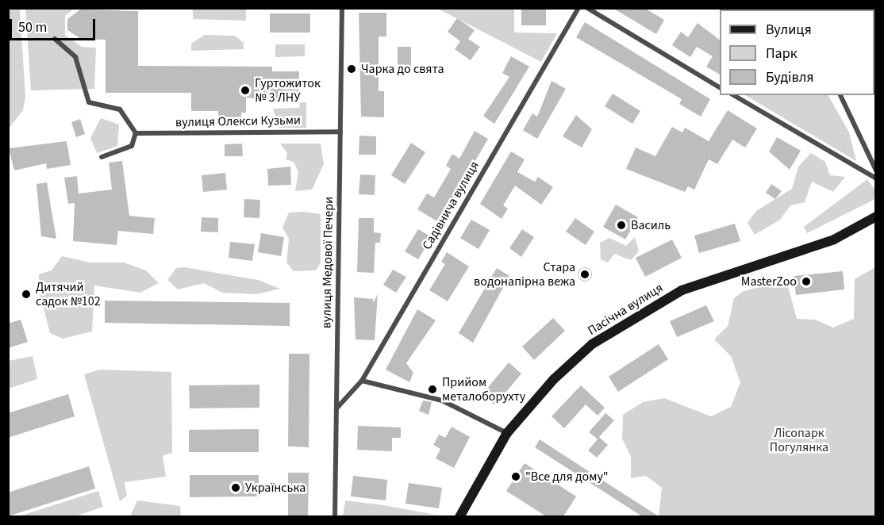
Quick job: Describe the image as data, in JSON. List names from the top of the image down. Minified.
{"streets":{"main road":["Пасічна вулиця"],"street":["вулиця Олекси Кузьми","Садівнича вулиця","вулиця Медової Печери"]},"crossings":[["вулиця Олекси Кузьми","вулиця Медової Печери"],["Садівнича вулиця","вулиця Медової Печери"]],"parks":["Лісопарк Погулянка"],"places":["Чарка до свята","Гуртожиток № 3 ЛНУ","Василь","Стара водонапірна вежа","MasterZoo","Дитячий садок №102","Прийом металоборухту","\"Все для дому\"","Українська"],"legend":["Вулиця","Парк","Будівля"],"scale_bar":"50 m"}
